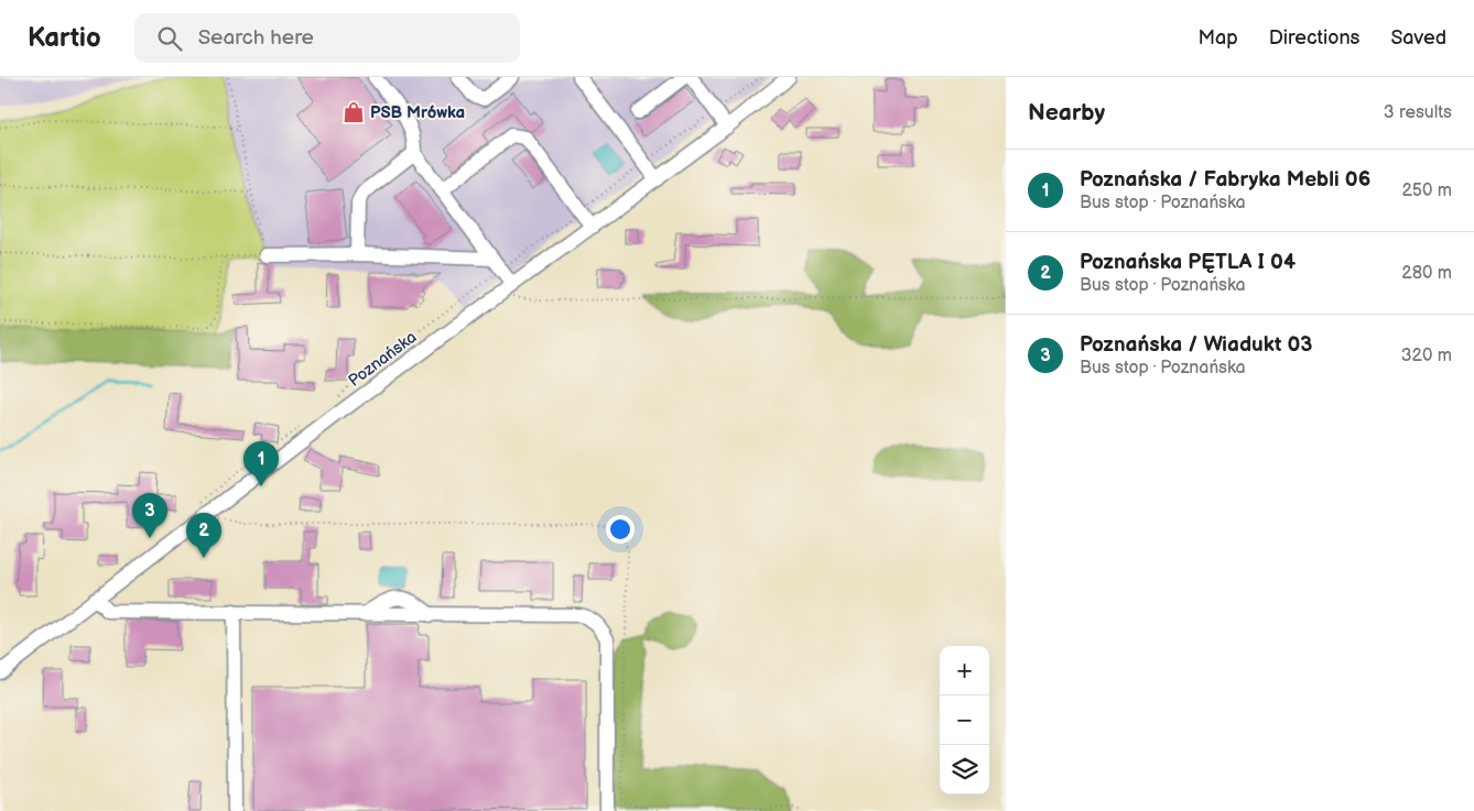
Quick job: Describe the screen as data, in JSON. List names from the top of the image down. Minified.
{"streets":{"street":["Poznańska"]},"places":{"shop":["PSB Mrówka"]},"page":{"header":"Kartio","search":"Search here","nav":["Map","Directions","Saved"],"heading":["Nearby","3 results"],"list":[{"mark":"1","name":"Poznańska / Fabryka Mebli 06","note":"Bus stop · Poznańska","value":"250 m"},{"mark":"2","name":"Poznańska PĘTLA I 04","note":"Bus stop · Poznańska","value":"280 m"},{"mark":"3","name":"Poznańska / Wiadukt 03","note":"Bus stop · Poznańska","value":"320 m"}],"pins":["1","3","2"],"map_buttons":["+","−"]}}
